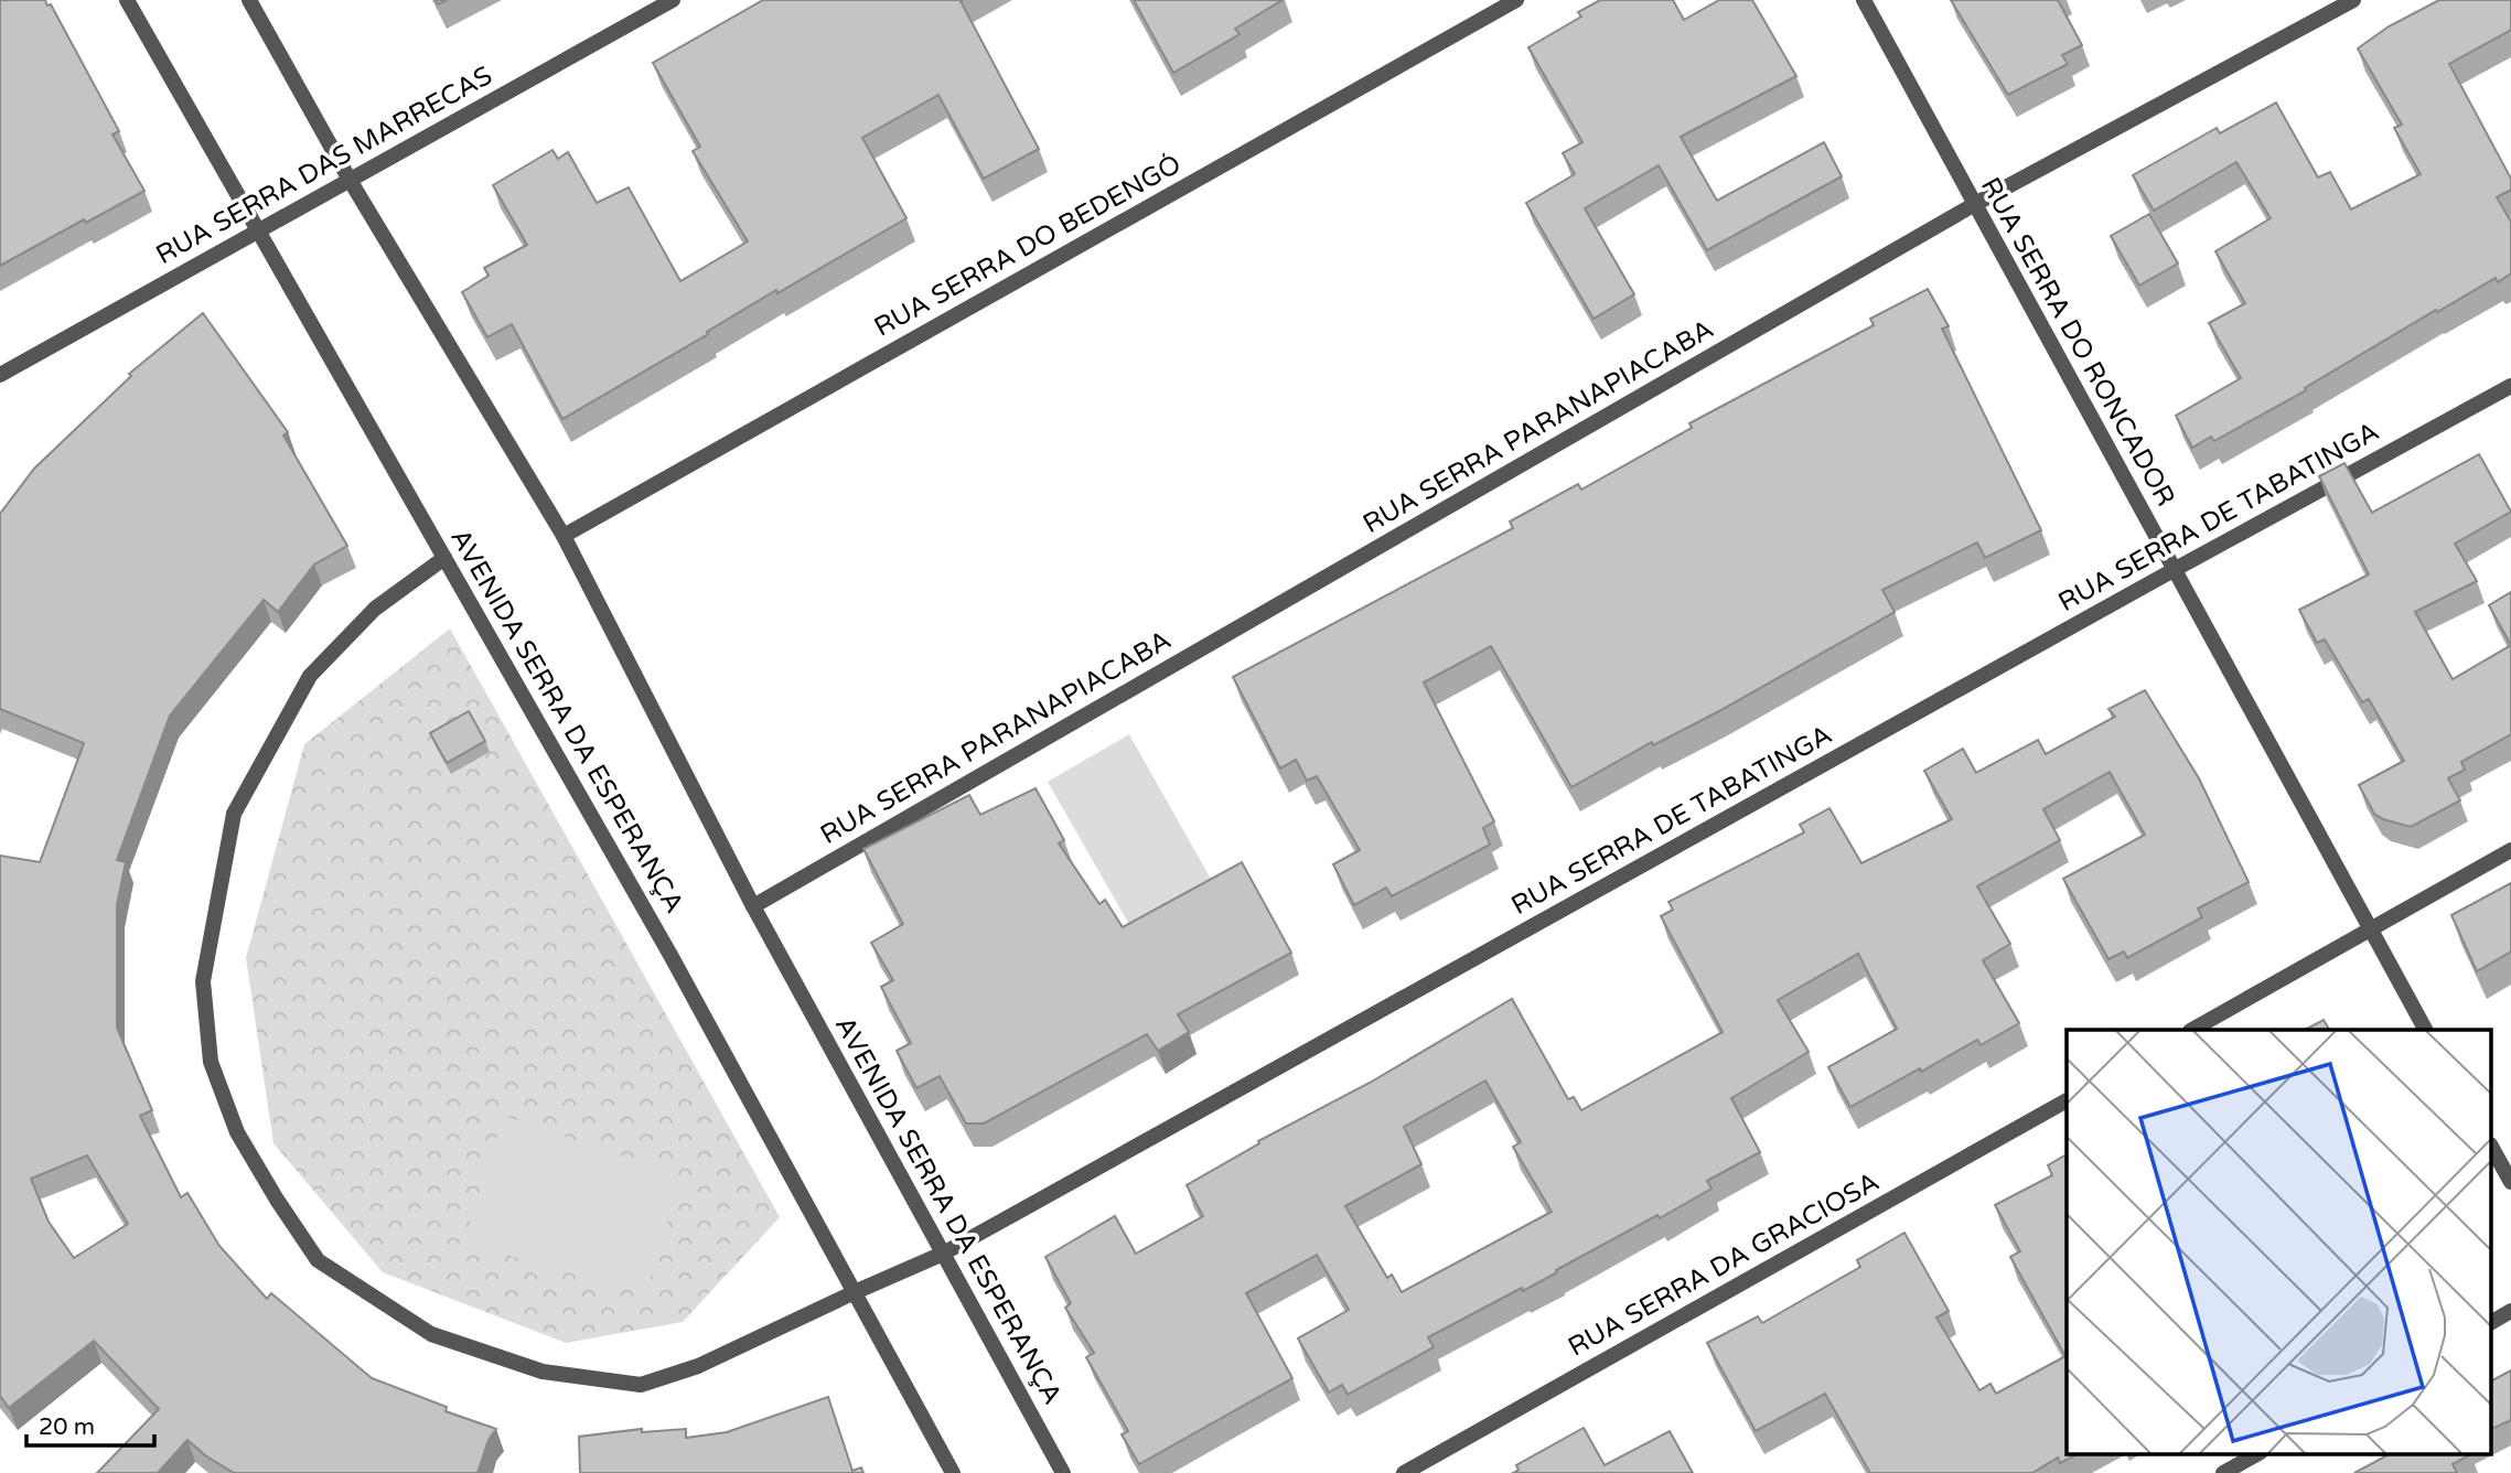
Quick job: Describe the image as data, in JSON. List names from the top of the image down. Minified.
{"streets":{"street":["RUA SERRA DAS MARRECAS","RUA SERRA DO BEDENGÓ","RUA SERRA DO RONCADOR","RUA SERRA PARANAPIACABA","RUA SERRA DE TABATINGA","AVENIDA SERRA DA ESPERANÇA","RUA SERRA DA GRACIOSA"]},"crossings":[["RUA SERRA DAS MARRECAS","AVENIDA SERRA DA ESPERANÇA"],["RUA SERRA DO BEDENGÓ","AVENIDA SERRA DA ESPERANÇA"],["RUA SERRA DO RONCADOR","RUA SERRA PARANAPIACABA"],["RUA SERRA DO RONCADOR","RUA SERRA DE TABATINGA"],["RUA SERRA PARANAPIACABA","AVENIDA SERRA DA ESPERANÇA"],["RUA SERRA DE TABATINGA","AVENIDA SERRA DA ESPERANÇA"]],"scale_bar":"20 m"}
